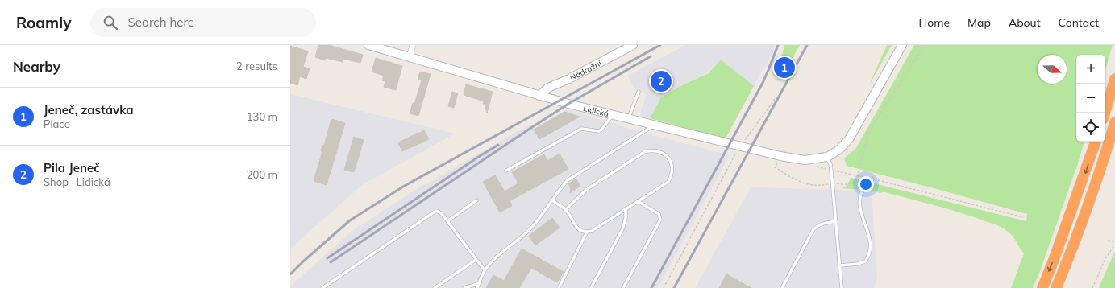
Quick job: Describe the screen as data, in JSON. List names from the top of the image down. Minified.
{"streets":{"street":["Nádražní","Lidická"]},"crossings":[["Nádražní","Lidická"]],"north":"right","page":{"header":"Roamly","search":"Search here","nav":["Home","Map","About","Contact"],"heading":["Nearby","2 results"],"map_buttons":["+","−"],"pins":["1","2"],"list":[{"mark":"1","name":"Jeneč, zastávka","note":"Place","value":"130 m"},{"mark":"2","name":"Pila Jeneč","note":"Shop · Lidická","value":"200 m"}]}}
